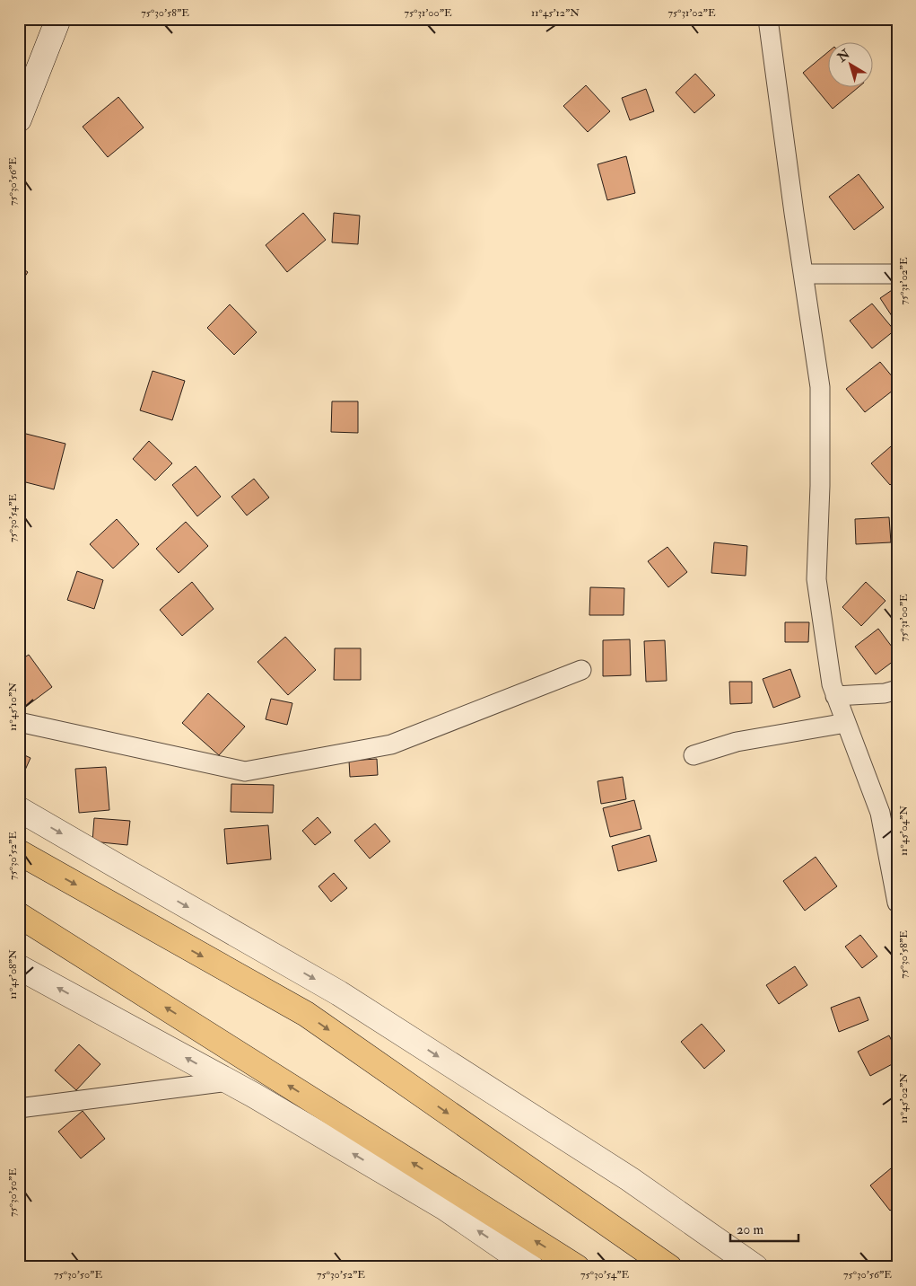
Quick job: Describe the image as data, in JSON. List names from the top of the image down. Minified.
{"scale_bar":"20 m","north":"top left","coordinates":["75°30'58\"E","75°31'00\"E","11°45'12\"N","75°31'02\"E","75°30'56\"E","75°30'54\"E","11°45'10\"N","11°45'04\"N","75°30'52\"E","11°45'08\"N","11°45'02\"N","75°30'50\"E"]}
